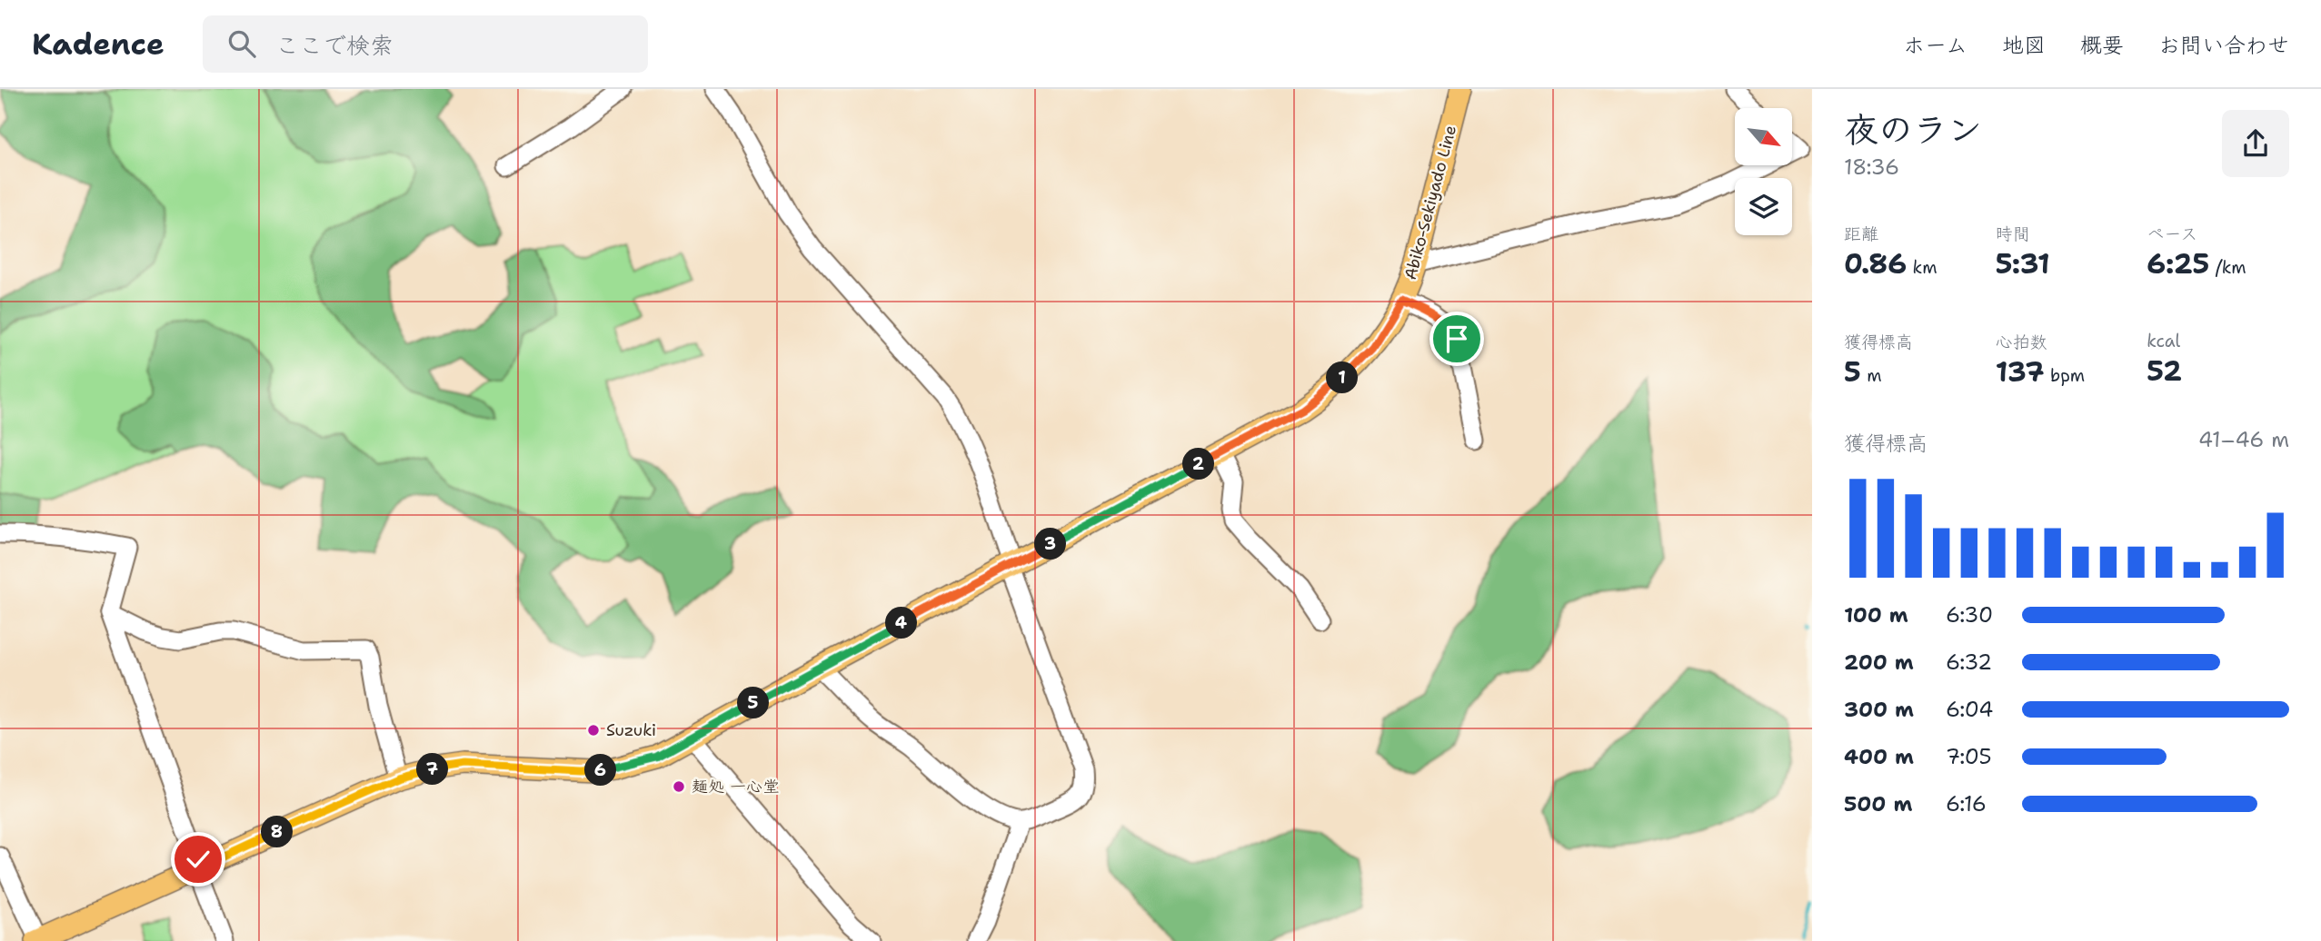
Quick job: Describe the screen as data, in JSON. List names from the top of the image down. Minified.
{"streets":{"main road":["Abiko-Sekiyado Line"]},"places":["Suzuki","麺処 一心堂"],"north":"bottom right","page":{"header":"Kadence","search":"ここで検索","nav":["ホーム","地図","概要","お問い合わせ"],"heading":["夜のラン","18:36"],"stats":[["距離","0.86 km"],["時間","5:31"],["ペース","6:25 /km"],["獲得標高","5 m"],["心拍数","137 bpm"],["kcal","52"]],"pins":["1","2","3","4","5","7","6","8"],"chart":["獲得標高","41–46 m"],"list":[{"name":"100 m","note":"6:30"},{"name":"200 m","note":"6:32"},{"name":"300 m","note":"6:04"},{"name":"400 m","note":"7:05"},{"name":"500 m","note":"6:16"}]}}
